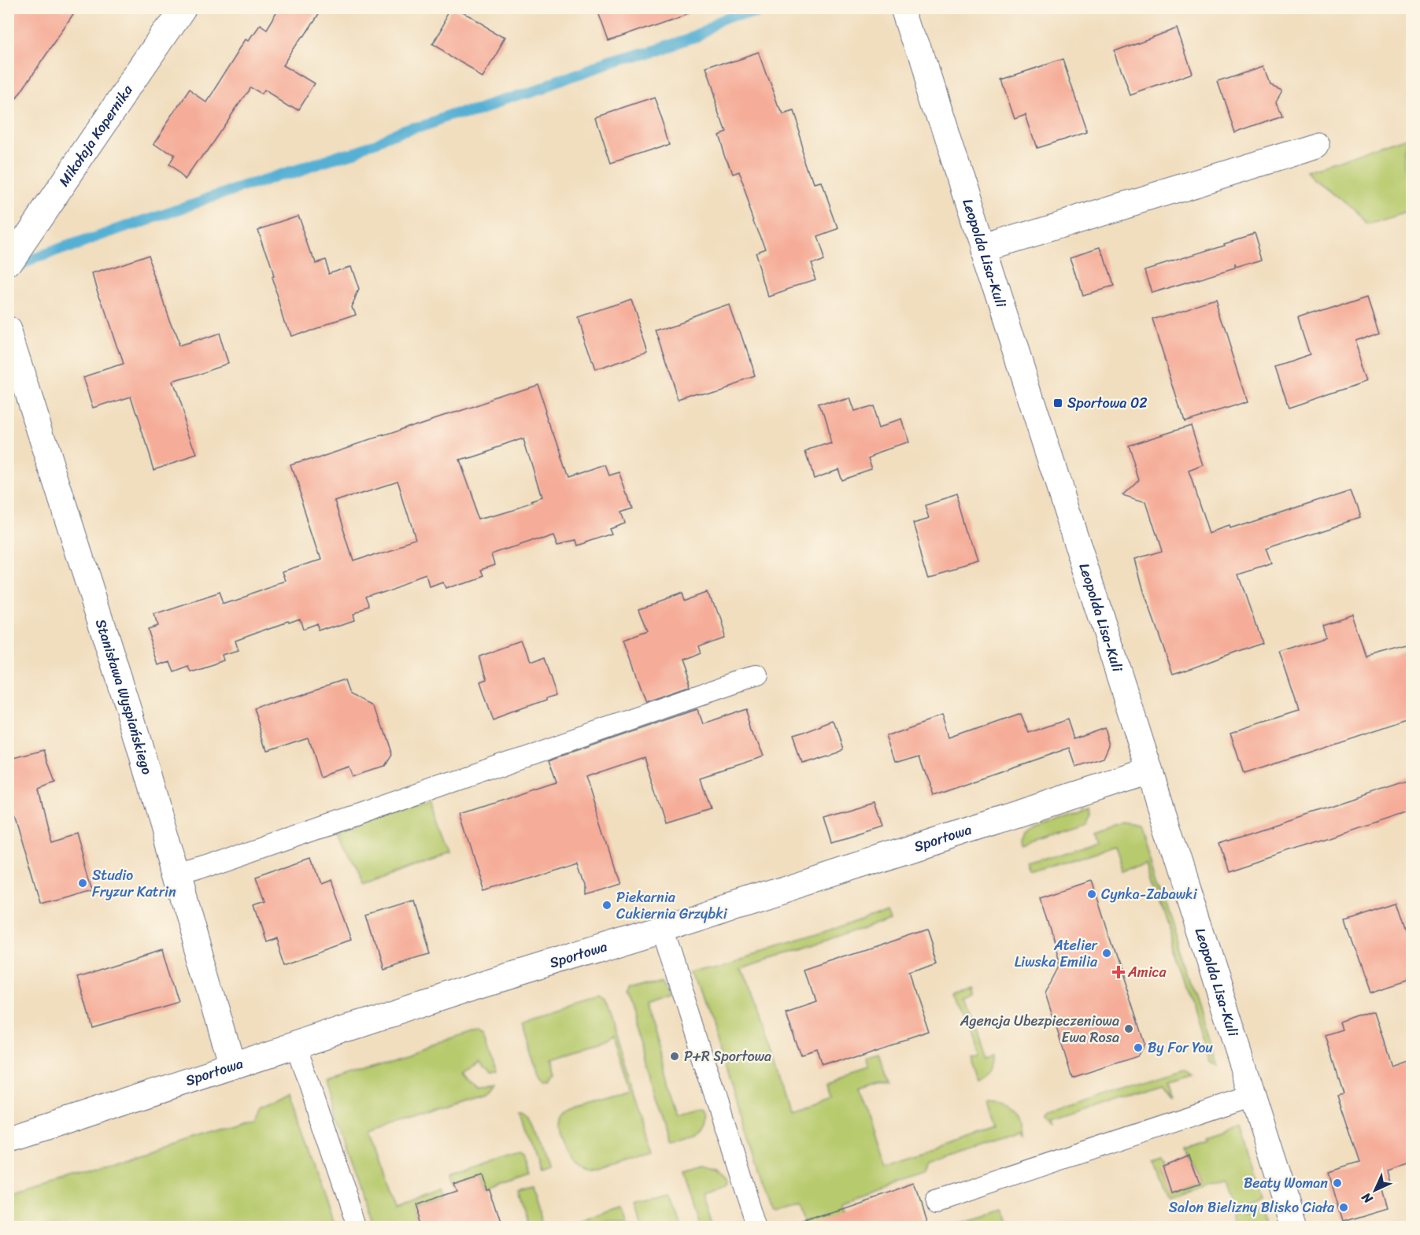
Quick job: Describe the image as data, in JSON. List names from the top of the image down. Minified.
{"streets":{"street":["Mikołaja Kopernika","Leopolda Lisa-Kuli","Stanisława Wyspiańskiego","Sportowa"]},"crossings":[["Leopolda Lisa-Kuli","Sportowa"],["Stanisława Wyspiańskiego","Sportowa"]],"places":{"transit":["Sportowa 02"],"other":["Studio Fryzur Katrin","Cynka-Zabawki","Piekarnia Cukiernia Grzybki","Atelier Liwska Emilia","Agencja Ubezpieczeniowa Ewa Rosa","By For You","P+R Sportowa","Beaty Woman","Salon Bielizny Blisko Ciała"],"health":["Amica"]},"north":"bottom left"}
